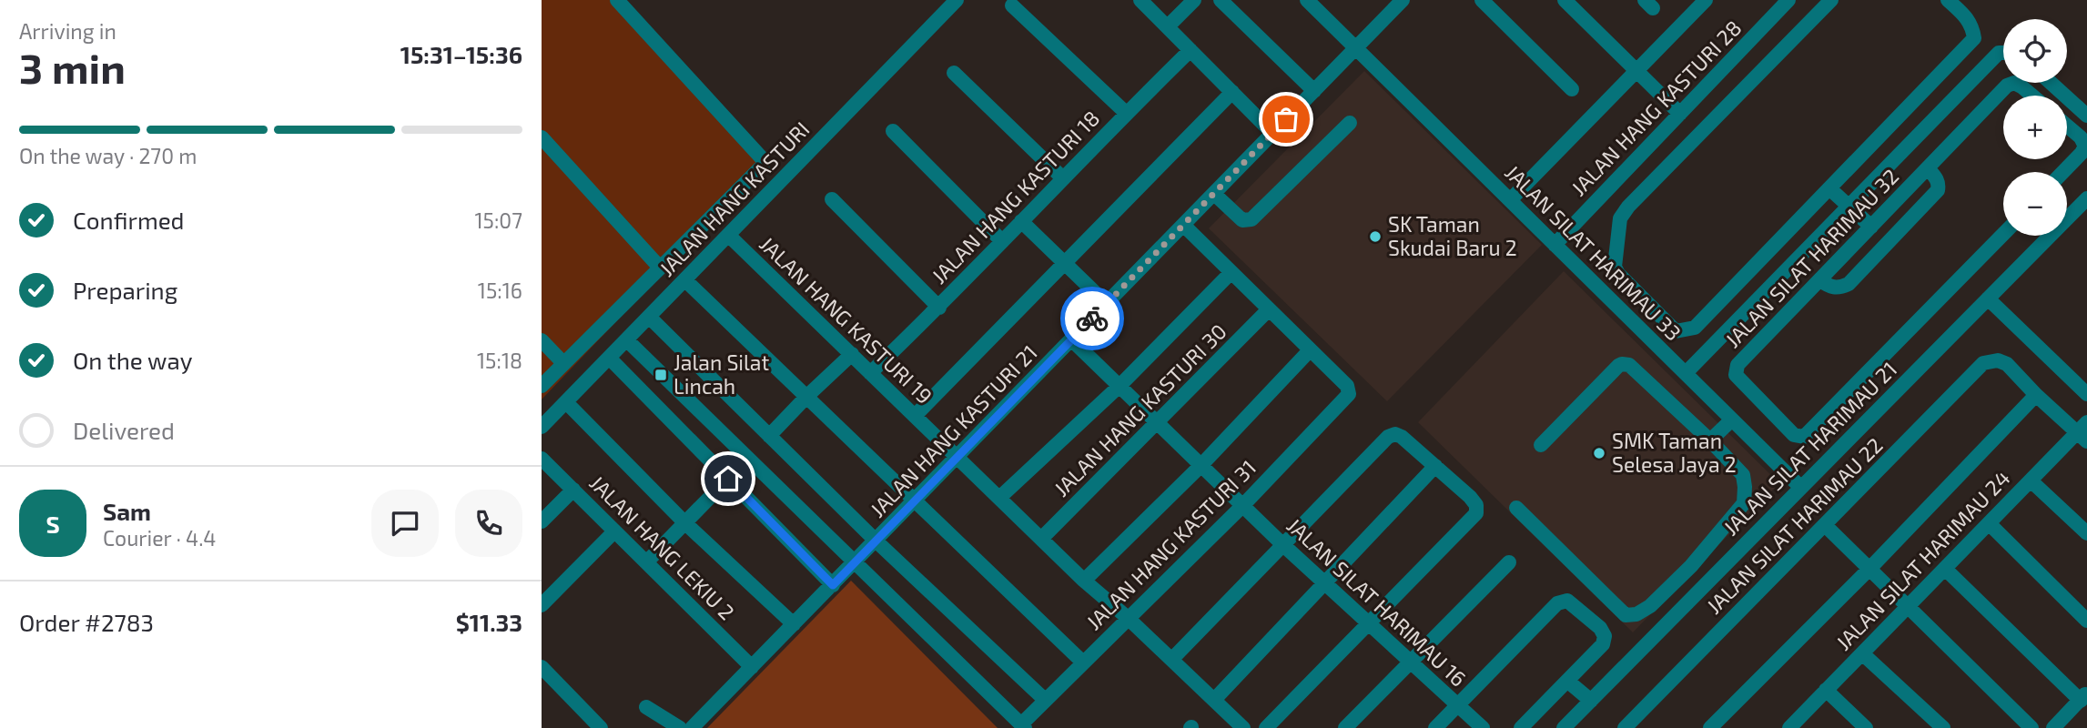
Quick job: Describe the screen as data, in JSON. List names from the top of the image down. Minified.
{"streets":{"street":["JALAN HANG KASTURI 28","JALAN HANG KASTURI 18","JALAN HANG KASTURI","JALAN SILAT HARIMAU 33","JALAN SILAT HARIMAU 32","JALAN HANG KASTURI 19","JALAN HANG KASTURI 30","JALAN HANG KASTURI 21","JALAN SILAT HARIMAU 21","JALAN SILAT HARIMAU 22","JALAN HANG KASTURI 31","JALAN HANG LEKIU 2","JALAN SILAT HARIMAU 24","JALAN SILAT HARIMAU 16"]},"crossings":[["JALAN HANG KASTURI 28","JALAN SILAT HARIMAU 33"],["JALAN HANG KASTURI 18","JALAN HANG KASTURI 19"],["JALAN HANG KASTURI","JALAN HANG KASTURI 19"],["JALAN SILAT HARIMAU 33","JALAN HANG KASTURI 21"],["JALAN SILAT HARIMAU 33","JALAN SILAT HARIMAU 21"],["JALAN HANG KASTURI 19","JALAN HANG KASTURI 30"],["JALAN HANG KASTURI 19","JALAN HANG KASTURI 21"],["JALAN HANG KASTURI 19","JALAN HANG KASTURI 31"],["JALAN HANG KASTURI 30","JALAN SILAT HARIMAU 16"],["JALAN HANG KASTURI 21","JALAN HANG LEKIU 2"],["JALAN HANG KASTURI 21","JALAN SILAT HARIMAU 16"],["JALAN HANG KASTURI 31","JALAN SILAT HARIMAU 16"]],"places":{"other":["SK Taman Skudai Baru 2","SMK Taman Selesa Jaya 2"],"transit":["Jalan Silat Lincah"]},"page":{"heading":["3 min","Arriving in","15:31–15:36"],"panel":["Sam","Courier · 4.4","Order #2783","$11.33"],"map_buttons":["+","−"],"bar":"On the way · 270 m","list":[["Confirmed","15:07"],["Preparing","15:16"],["On the way","15:18"],"Delivered"],"round":"S"}}
